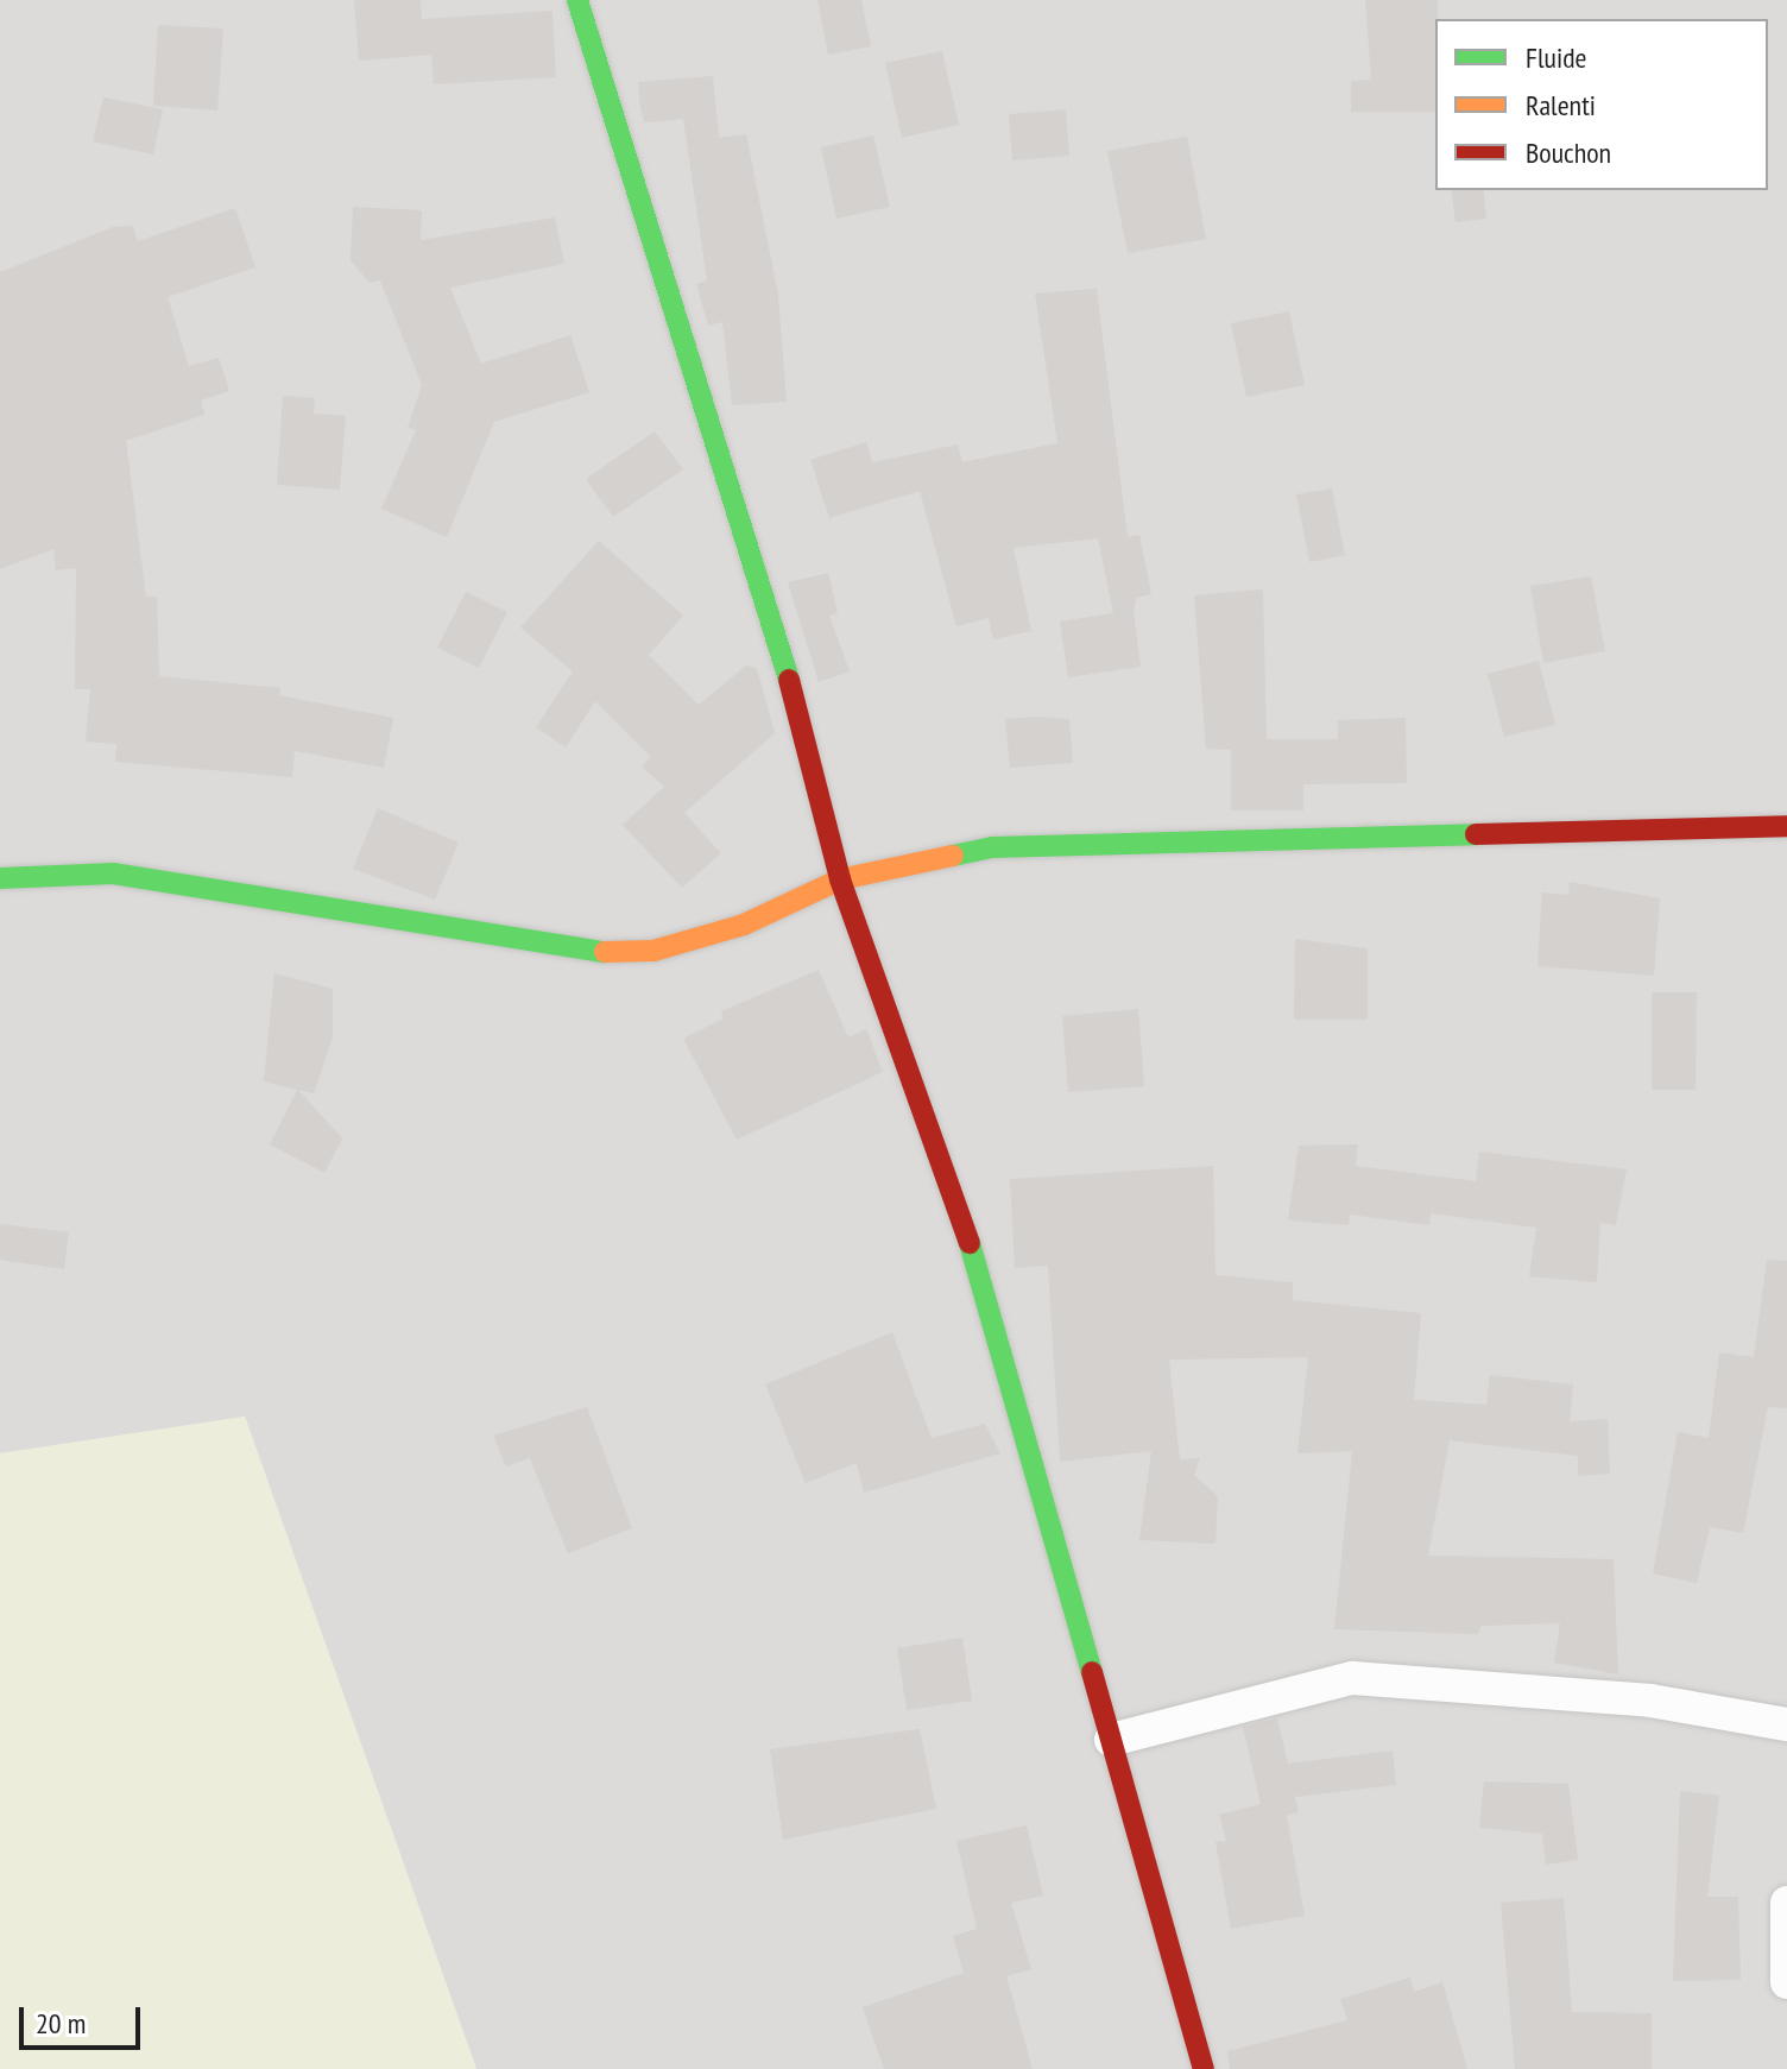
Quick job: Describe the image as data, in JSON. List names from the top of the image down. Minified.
{"legend":["Fluide","Ralenti","Bouchon"],"scale_bar":"20 m"}
